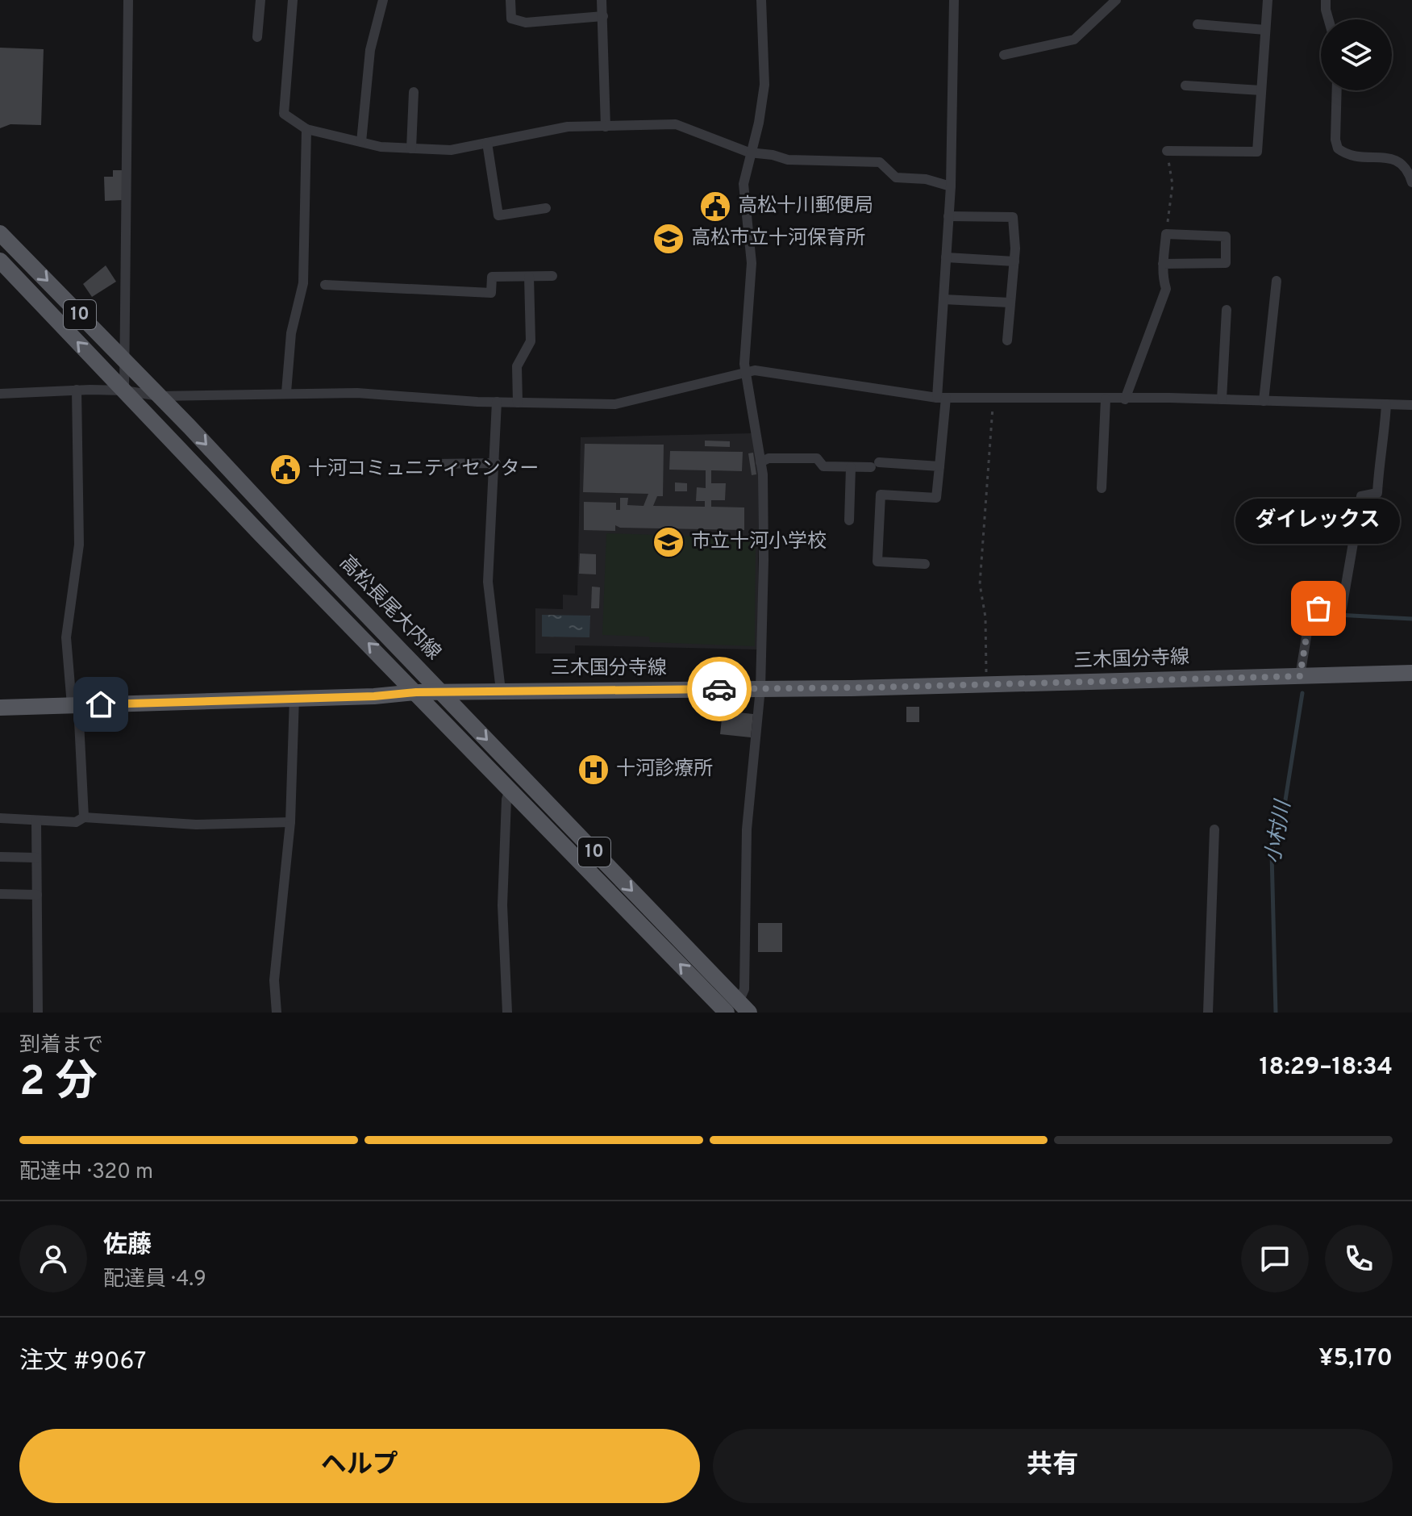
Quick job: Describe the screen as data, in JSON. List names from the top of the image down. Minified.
{"streets":{"main road":["10","高松長尾大内線","三木国分寺線"]},"crossings":[["高松長尾大内線","三木国分寺線"]],"water":["小村川"],"places":{"public building":["高松十川郵便局","十河コミュニティセンター"],"school or university":["高松市立十河保育所","市立十河小学校"],"other":["ダイレックス"],"hospital":["十河診療所"]},"page":{"bubble":"ダイレックス","heading":["2 分","到着まで","18:29–18:34"],"panel":["佐藤","配達員 · 4.9","注文 #9067","¥5,170"],"bar":"配達中 · 320 m","buttons":["ヘルプ","共有"]}}
